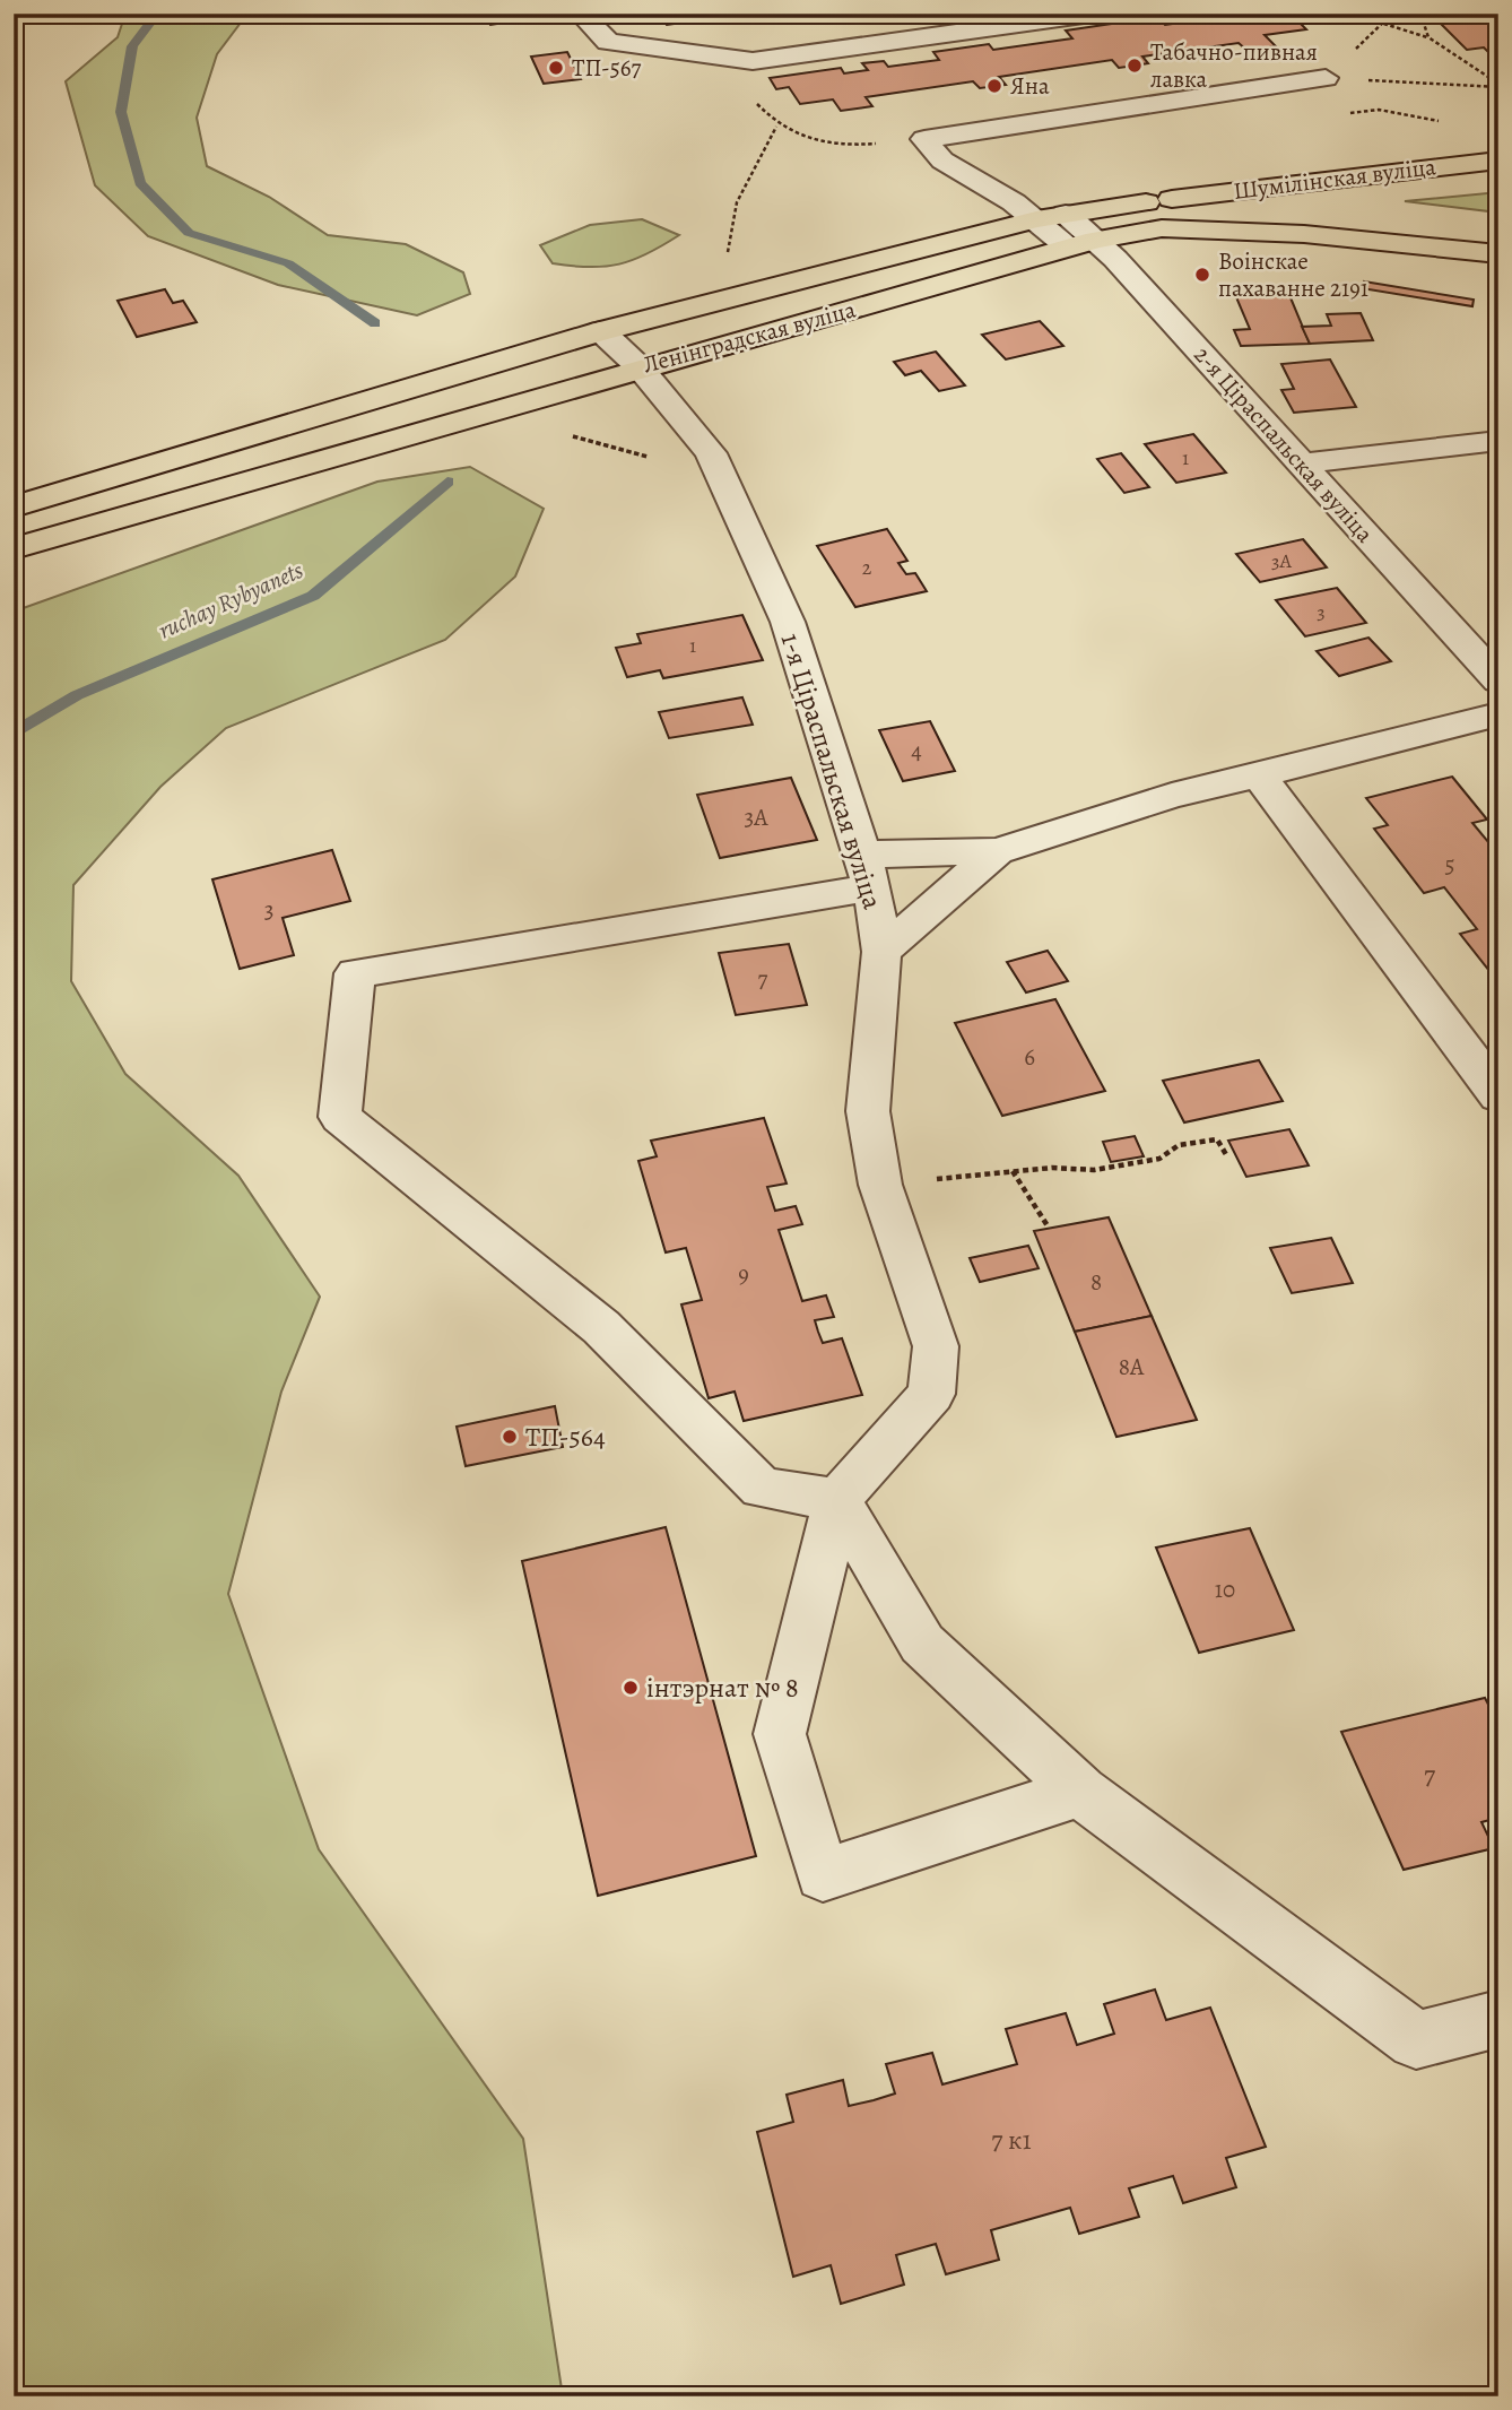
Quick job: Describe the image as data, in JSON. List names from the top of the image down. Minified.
{"streets":{"main road":["Шумілінская вуліца","Ленінградская вуліца"],"street":["2-я Ціраспальская вуліца","1-я Ціраспальская вуліца"]},"crossings":[["Шумілінская вуліца","Ленінградская вуліца"],["Ленінградская вуліца","2-я Ціраспальская вуліца"],["Ленінградская вуліца","1-я Ціраспальская вуліца"]],"water":["ruchay Rybyanets"],"places":["Табачно-пивная лавка","ТП-567","Яна","Воінскае пахаванне 2191","ТП-564","інтэрнат № 8"],"house_numbers":["1","3А","2","3","1","4","3А","5","3","7","6","9","8","8А","10","7","7 к1"]}
